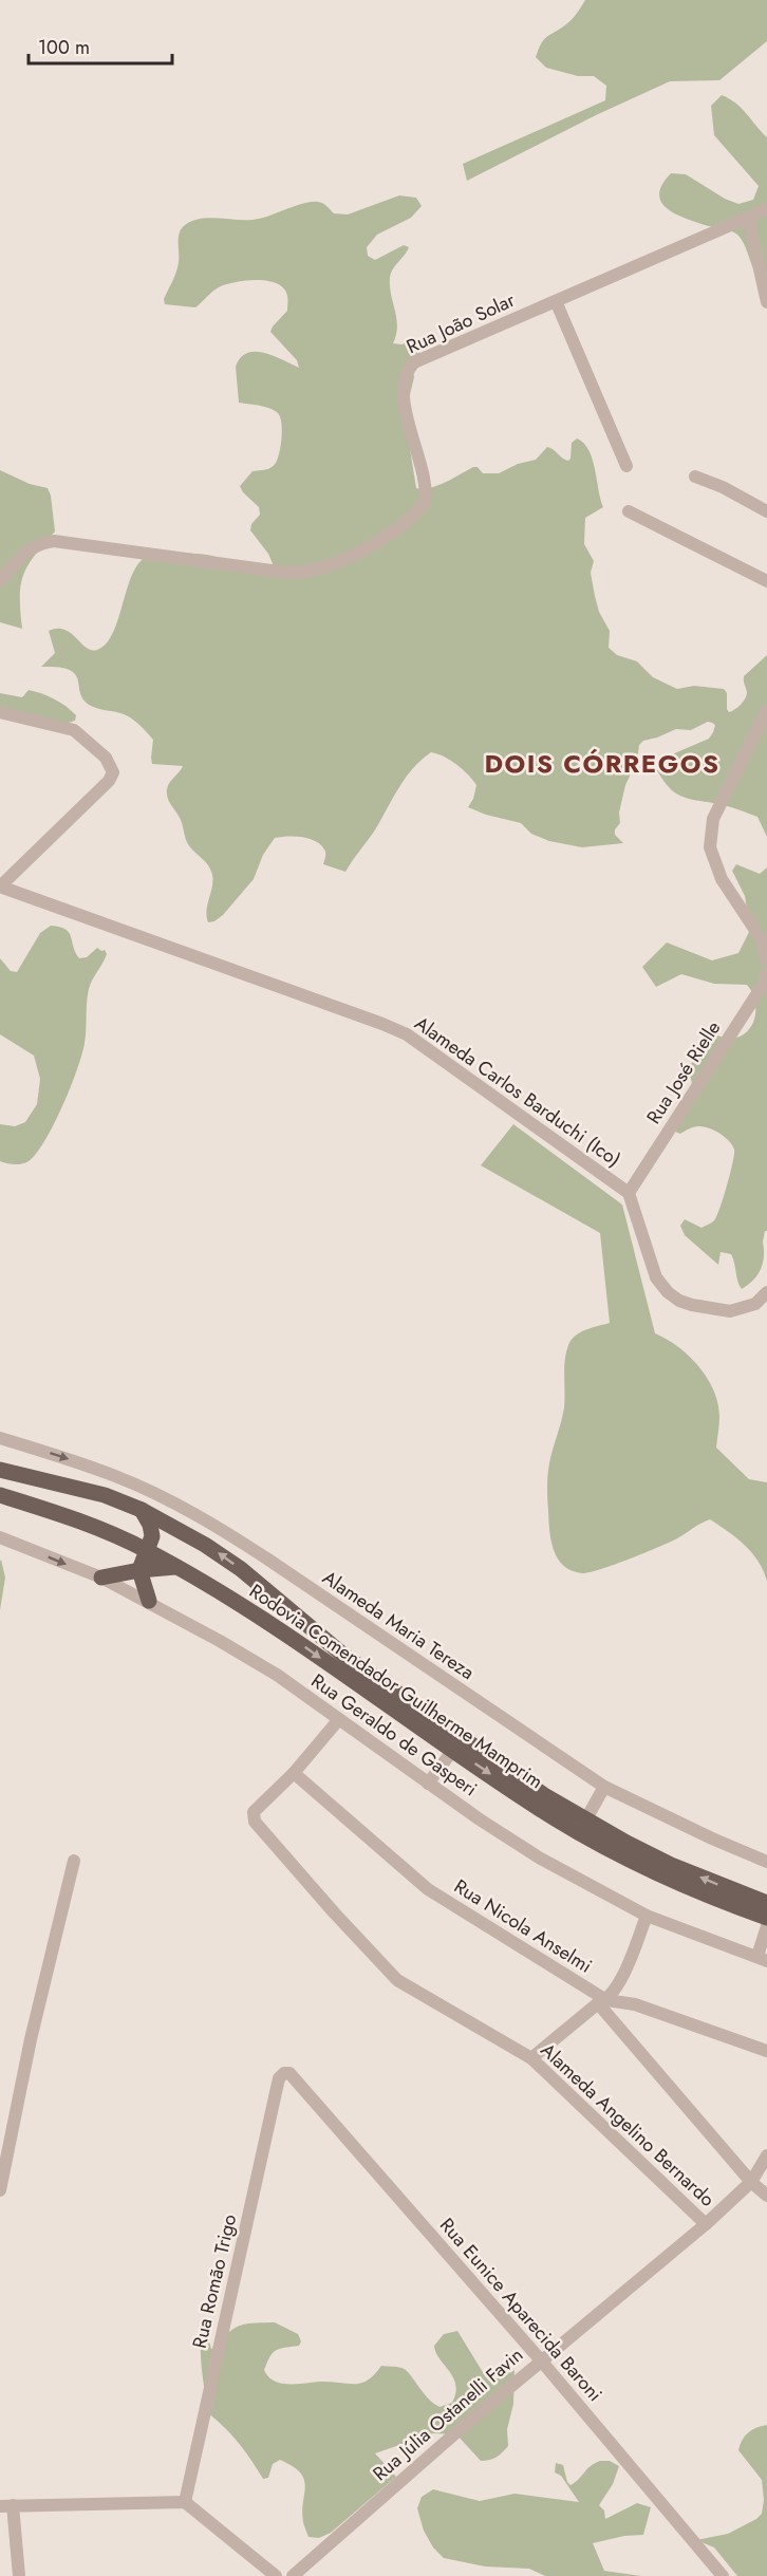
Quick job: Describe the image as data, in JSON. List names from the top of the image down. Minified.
{"streets":{"main road":["Rodovia Comendador Guilherme Mamprim"],"street":["Rua João Solar","Rua José Rielle","Alameda Carlos Barduchi (Ico)","Alameda Maria Tereza","Rua Geraldo de Gasperi","Rua Nicola Anselmi","Alameda Angelino Bernardo","Rua Romão Trigo","Rua Eunice Aparecida Baroni","Rua Júlia Ostanelli Favin"]},"crossings":[["Rua José Rielle","Alameda Carlos Barduchi (Ico)"],["Rua Geraldo de Gasperi","Alameda Angelino Bernardo"],["Rua Nicola Anselmi","Alameda Angelino Bernardo"],["Alameda Angelino Bernardo","Rua Júlia Ostanelli Favin"],["Rua Romão Trigo","Rua Eunice Aparecida Baroni"],["Rua Eunice Aparecida Baroni","Rua Júlia Ostanelli Favin"]],"districts":["DOIS CÓRREGOS"],"scale_bar":"100 m"}
